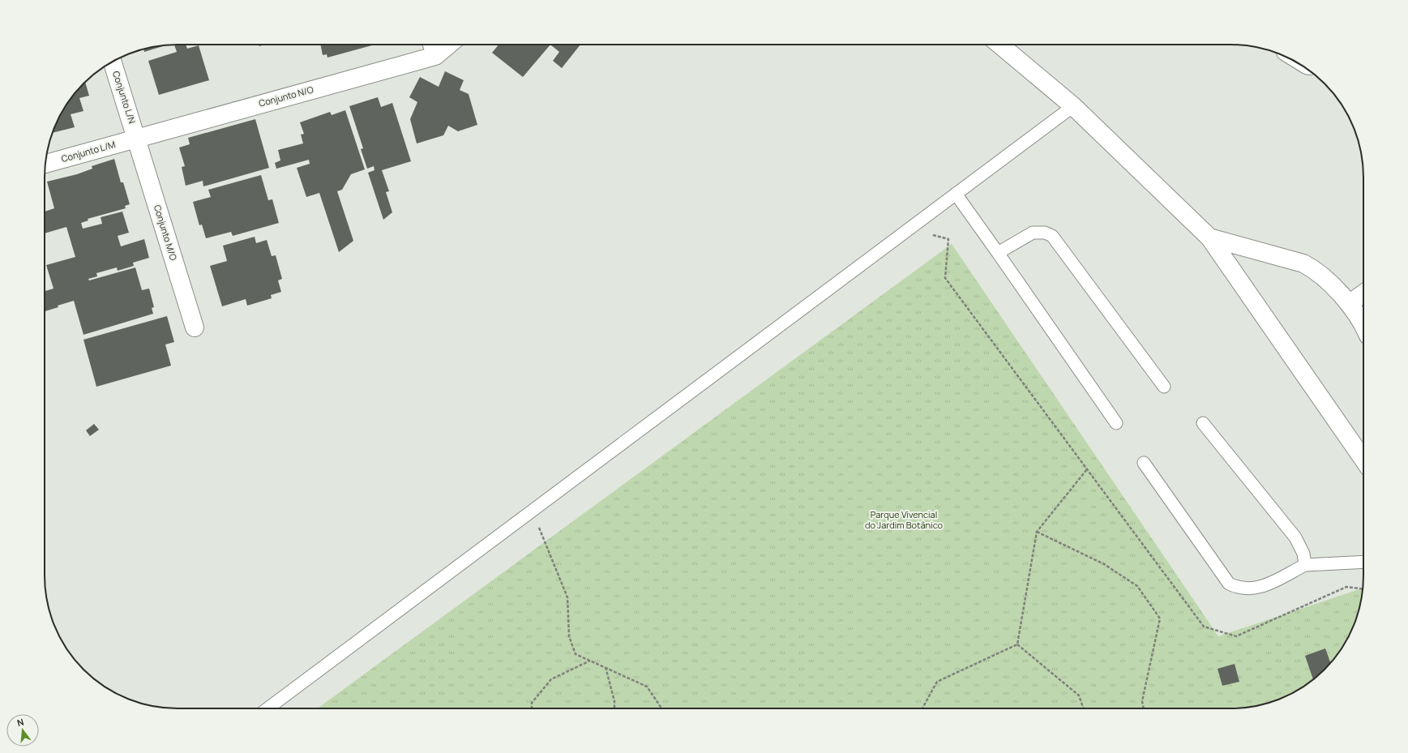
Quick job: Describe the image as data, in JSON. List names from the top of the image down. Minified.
{"streets":{"street":["Conjunto N/O","Conjunto L/N","Conjunto L/M","Conjunto M/O"]},"crossings":[["Conjunto N/O","Conjunto L/N"],["Conjunto N/O","Conjunto L/M"],["Conjunto N/O","Conjunto M/O"],["Conjunto L/N","Conjunto L/M"],["Conjunto L/N","Conjunto M/O"],["Conjunto L/M","Conjunto M/O"]],"parks":["Parque Vivencial do Jardim Botânico"],"north":"top"}
